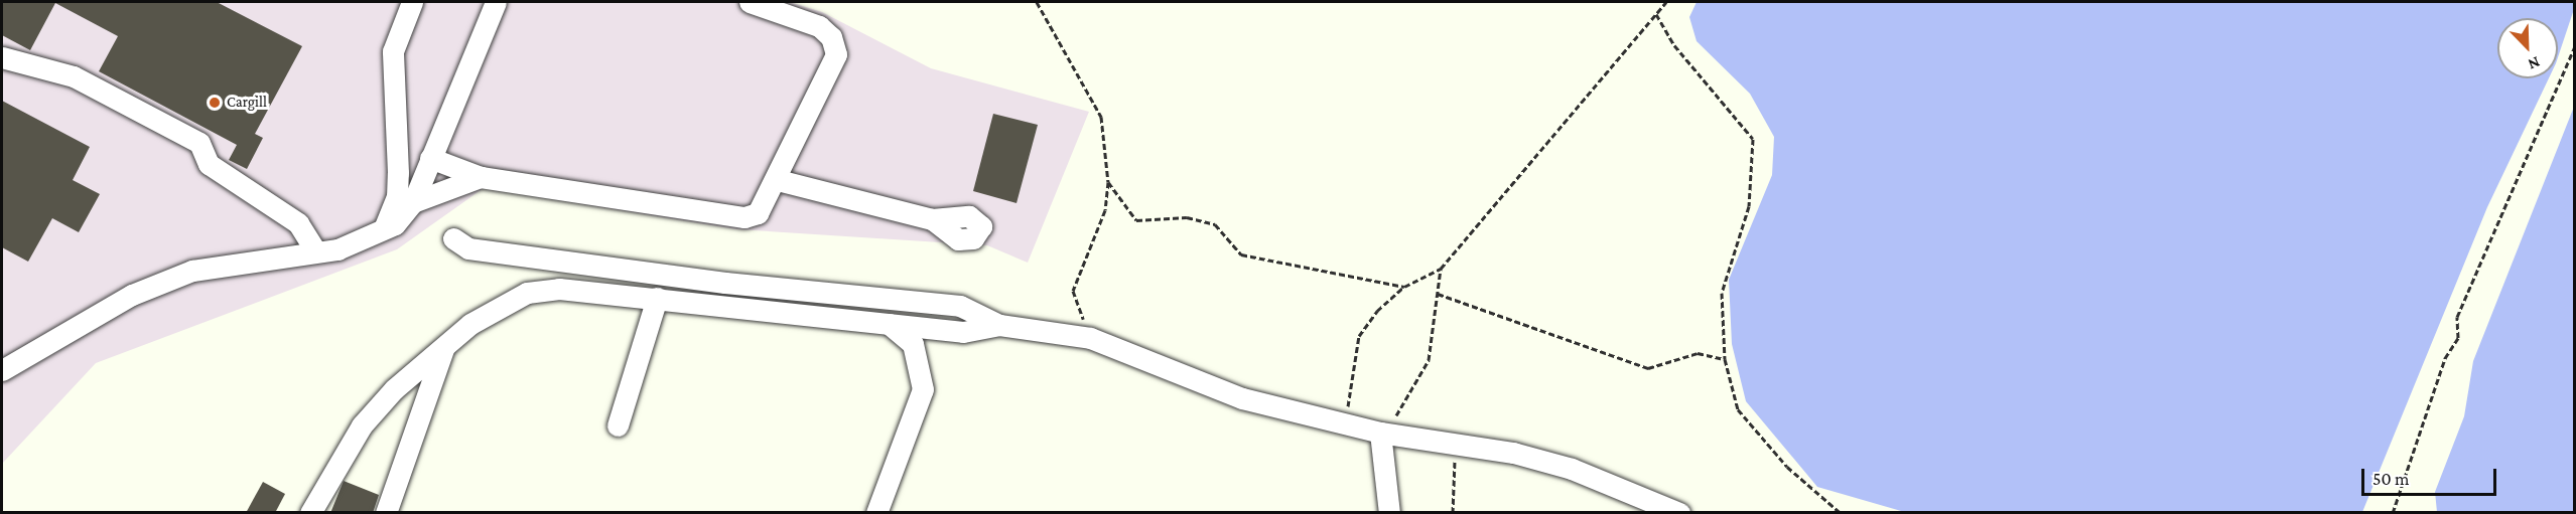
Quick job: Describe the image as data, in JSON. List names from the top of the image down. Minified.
{"places":["Cargill"],"scale_bar":"50 m","north":"bottom right"}
